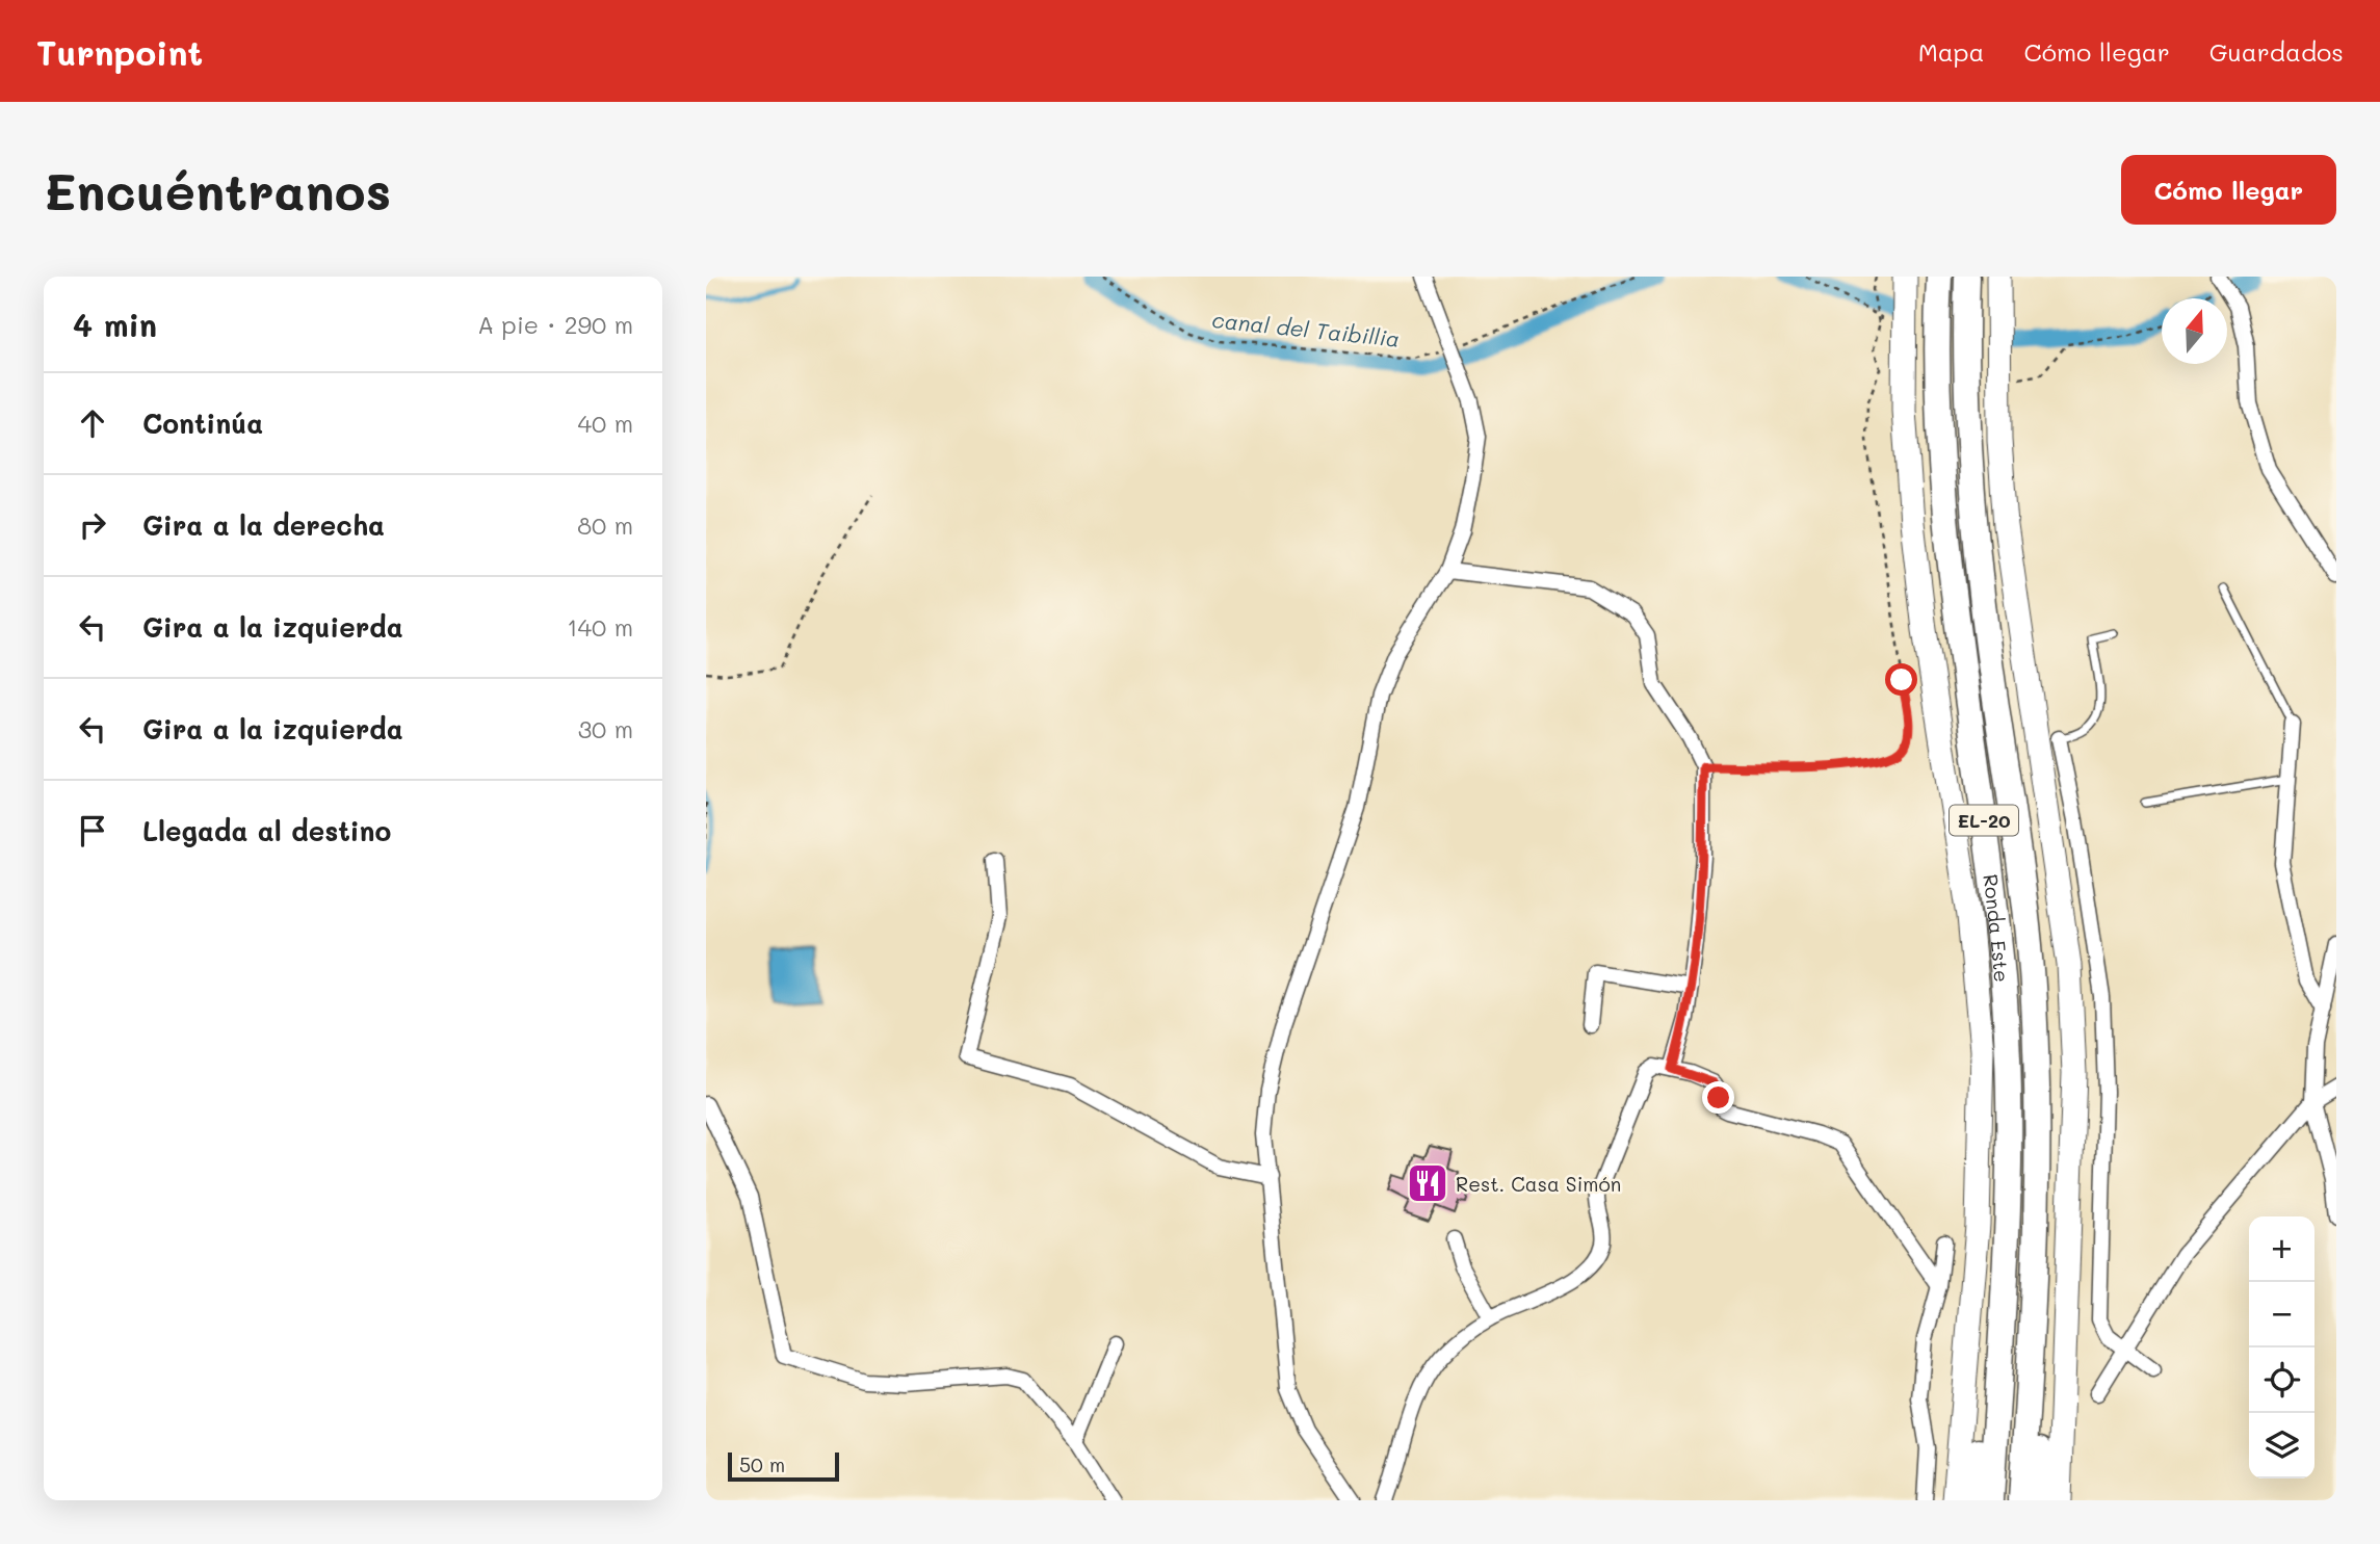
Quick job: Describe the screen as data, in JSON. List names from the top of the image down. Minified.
{"streets":{"highway":["EL-20","Ronda Este"]},"crossings":[["EL-20","Ronda Este"]],"water":["canal del Taibillia"],"places":{"restaurant":["Rest. Casa Simón"]},"scale_bar":"50 m","north":"top","page":{"header":"Turnpoint","nav":["Mapa","Cómo llegar","Guardados"],"buttons":"Cómo llegar","title":"Encuéntranos","heading":["4 min","A pie · 290 m"],"list":[["Continúa","40 m"],["Gira a la derecha","80 m"],["Gira a la izquierda","140 m"],["Gira a la izquierda","30 m"],"Llegada al destino"],"map_buttons":["+","−"],"scale":"50 m"}}
